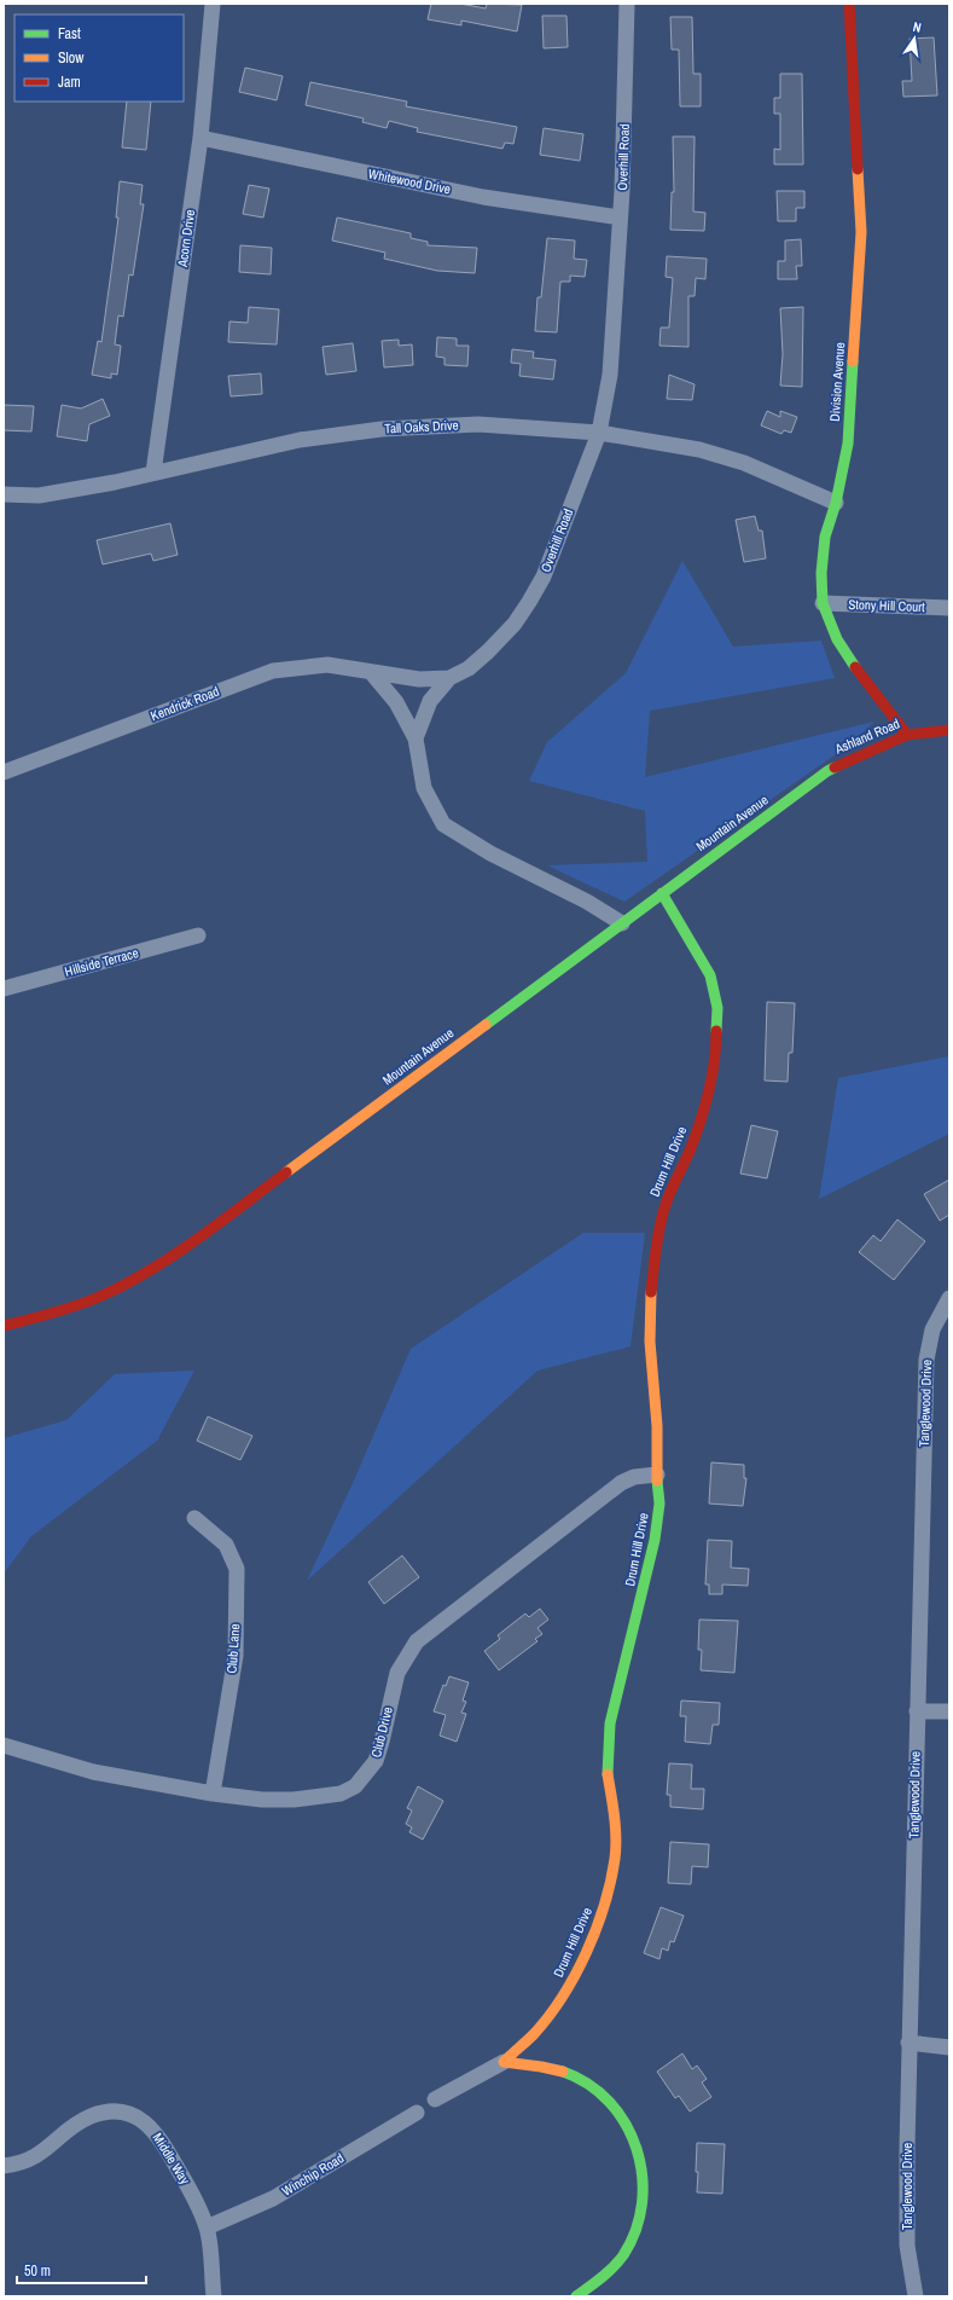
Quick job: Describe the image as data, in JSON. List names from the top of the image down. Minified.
{"streets":{"street":["Overhill Road","Whitewood Drive","Acorn Drive","Division Avenue","Tall Oaks Drive","Stony Hill Court","Kendrick Road","Ashland Road","Mountain Avenue","Hillside Terrace","Drum Hill Drive","Tanglewood Drive","Club Lane","Club Drive","Middle Way","Winchip Road"]},"crossings":[["Overhill Road","Whitewood Drive"],["Overhill Road","Tall Oaks Drive"],["Overhill Road","Kendrick Road"],["Whitewood Drive","Acorn Drive"],["Acorn Drive","Tall Oaks Drive"],["Division Avenue","Tall Oaks Drive"],["Division Avenue","Stony Hill Court"],["Division Avenue","Ashland Road"],["Ashland Road","Mountain Avenue"],["Mountain Avenue","Drum Hill Drive"],["Drum Hill Drive","Club Drive"],["Club Lane","Club Drive"],["Middle Way","Winchip Road"]],"legend":["Fast","Slow","Jam"],"scale_bar":"50 m","north":"top"}
